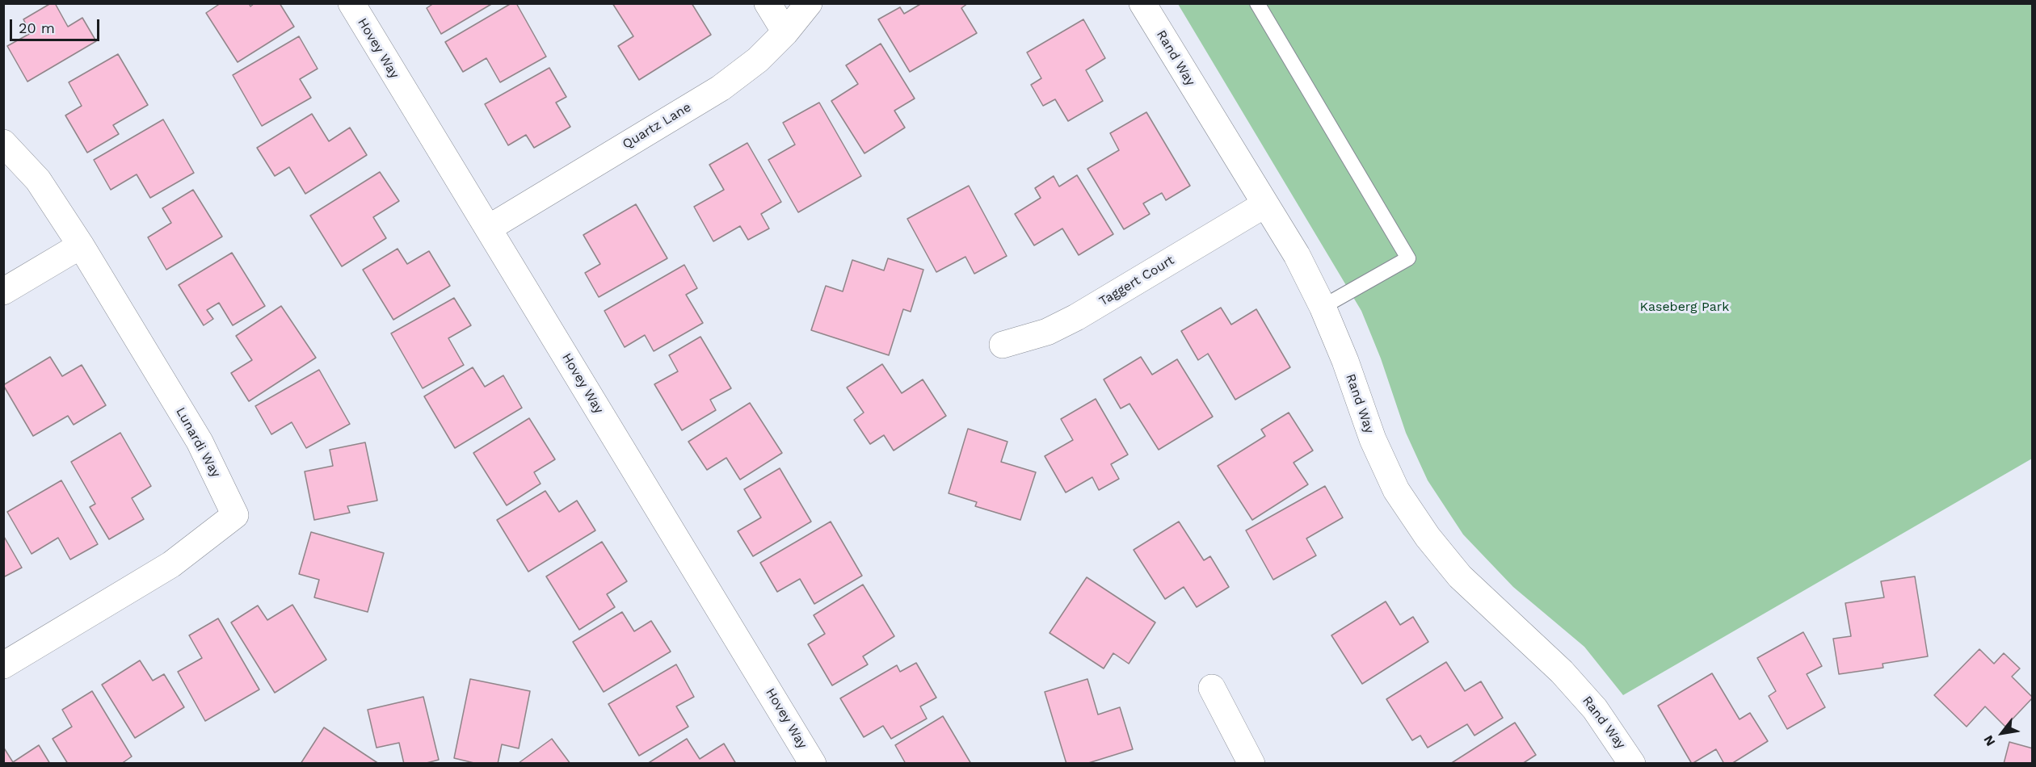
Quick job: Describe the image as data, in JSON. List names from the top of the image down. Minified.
{"streets":{"street":["Hovey Way","Rand Way","Quartz Lane","Taggert Court","Lunardi Way"]},"crossings":[["Hovey Way","Quartz Lane"],["Rand Way","Taggert Court"]],"parks":["Kaseberg Park"],"scale_bar":"20 m","north":"bottom left"}
